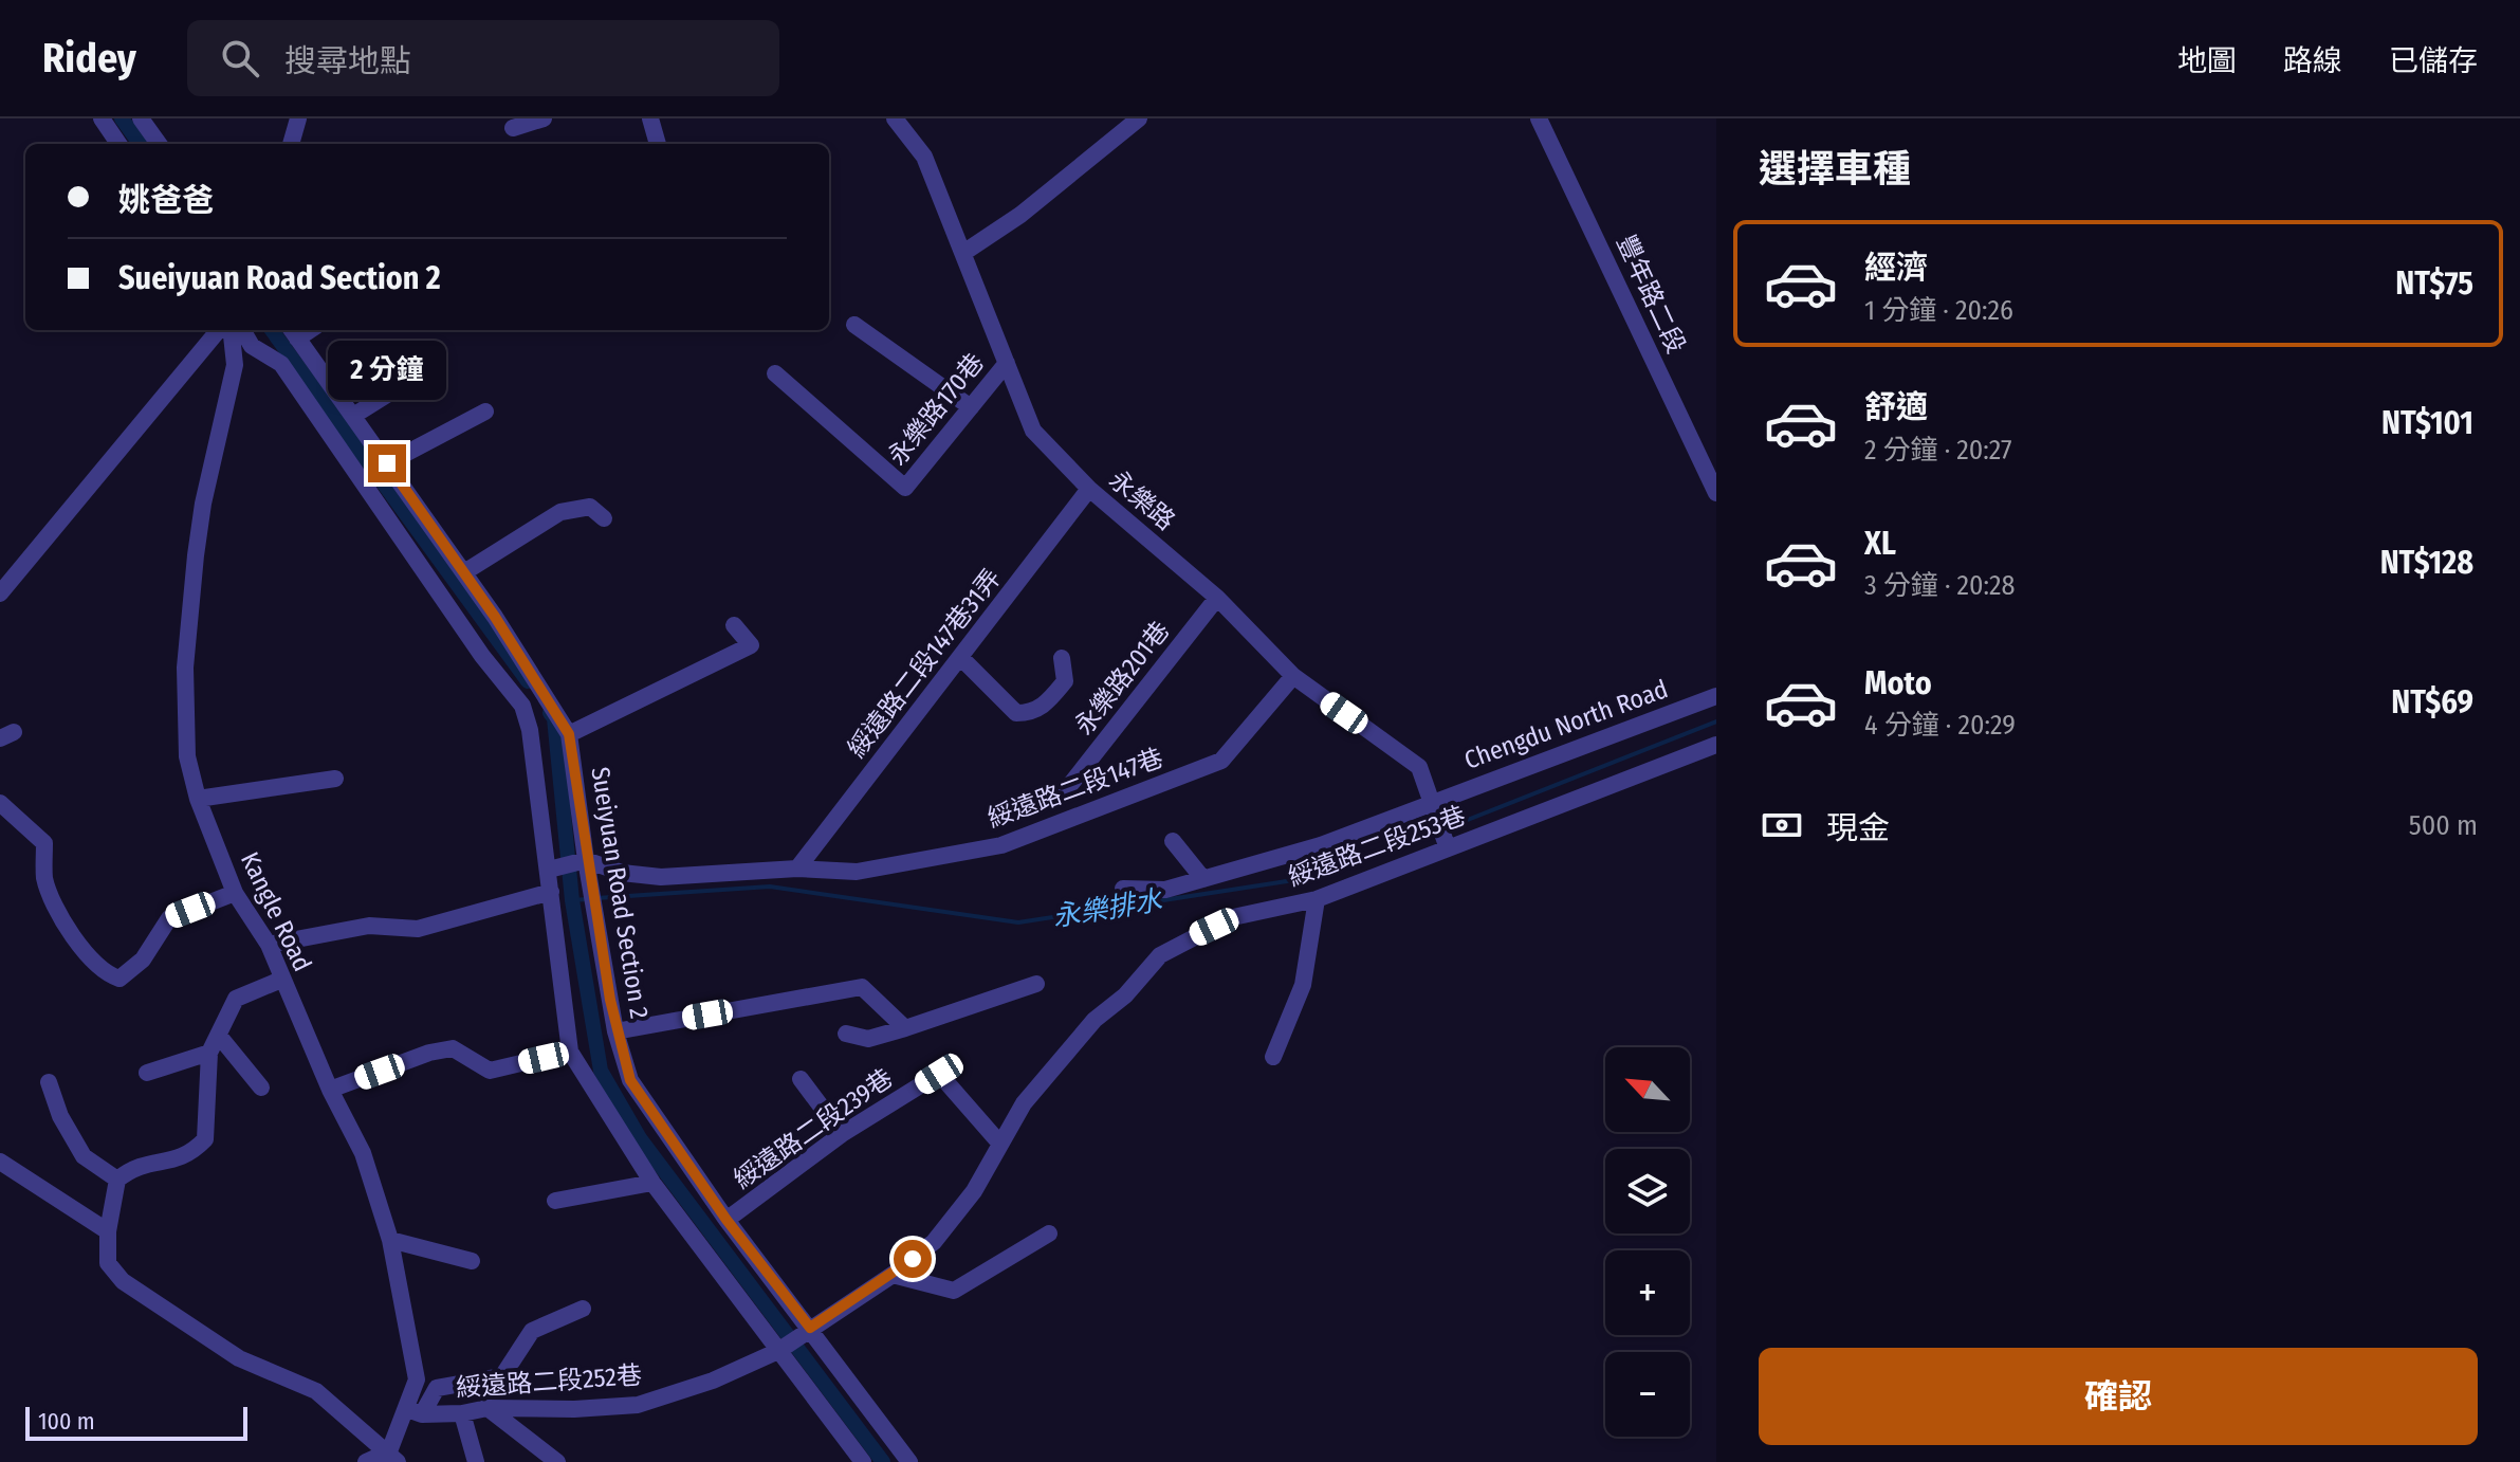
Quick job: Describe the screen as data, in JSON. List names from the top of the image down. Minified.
{"streets":{"street":["豐年路二段","永樂路170巷","永樂路","綏遠路二段147巷31弄","永樂路201巷","Chengdu North Road","綏遠路二段147巷","綏遠路二段253巷","Sueiyuan Road Section 2","Kangle Road","綏遠路二段239巷","綏遠路二段252巷"]},"crossings":[["永樂路170巷","永樂路"],["永樂路","綏遠路二段147巷31弄"],["永樂路","永樂路201巷"],["永樂路","Chengdu North Road"],["永樂路","綏遠路二段147巷"],["永樂路","綏遠路二段253巷"],["綏遠路二段147巷31弄","綏遠路二段147巷"],["Chengdu North Road","綏遠路二段253巷"],["綏遠路二段147巷","Sueiyuan Road Section 2"],["綏遠路二段253巷","Sueiyuan Road Section 2"],["綏遠路二段253巷","綏遠路二段239巷"],["綏遠路二段253巷","綏遠路二段252巷"],["Sueiyuan Road Section 2","綏遠路二段239巷"],["Sueiyuan Road Section 2","綏遠路二段252巷"],["Kangle Road","綏遠路二段252巷"]],"water":["永樂排水"],"scale_bar":"100 m","north":"top left","page":{"header":"Ridey","search":"搜尋地點","nav":["地圖","路線","已儲存"],"heading":"選擇車種","banner":["姚爸爸","Sueiyuan Road Section 2"],"list":[{"name":"經濟","note":"1 分鐘 · 20:26","value":"NT$75"},{"name":"舒適","note":"2 分鐘 · 20:27","value":"NT$101"},{"name":"XL","note":"3 分鐘 · 20:28","value":"NT$128"},{"name":"Moto","note":"4 分鐘 · 20:29","value":"NT$69"}],"bubble":"2 分鐘","pay":["現金","500 m"],"map_buttons":["+","−"],"buttons":"確認","scale":"100 m"}}
